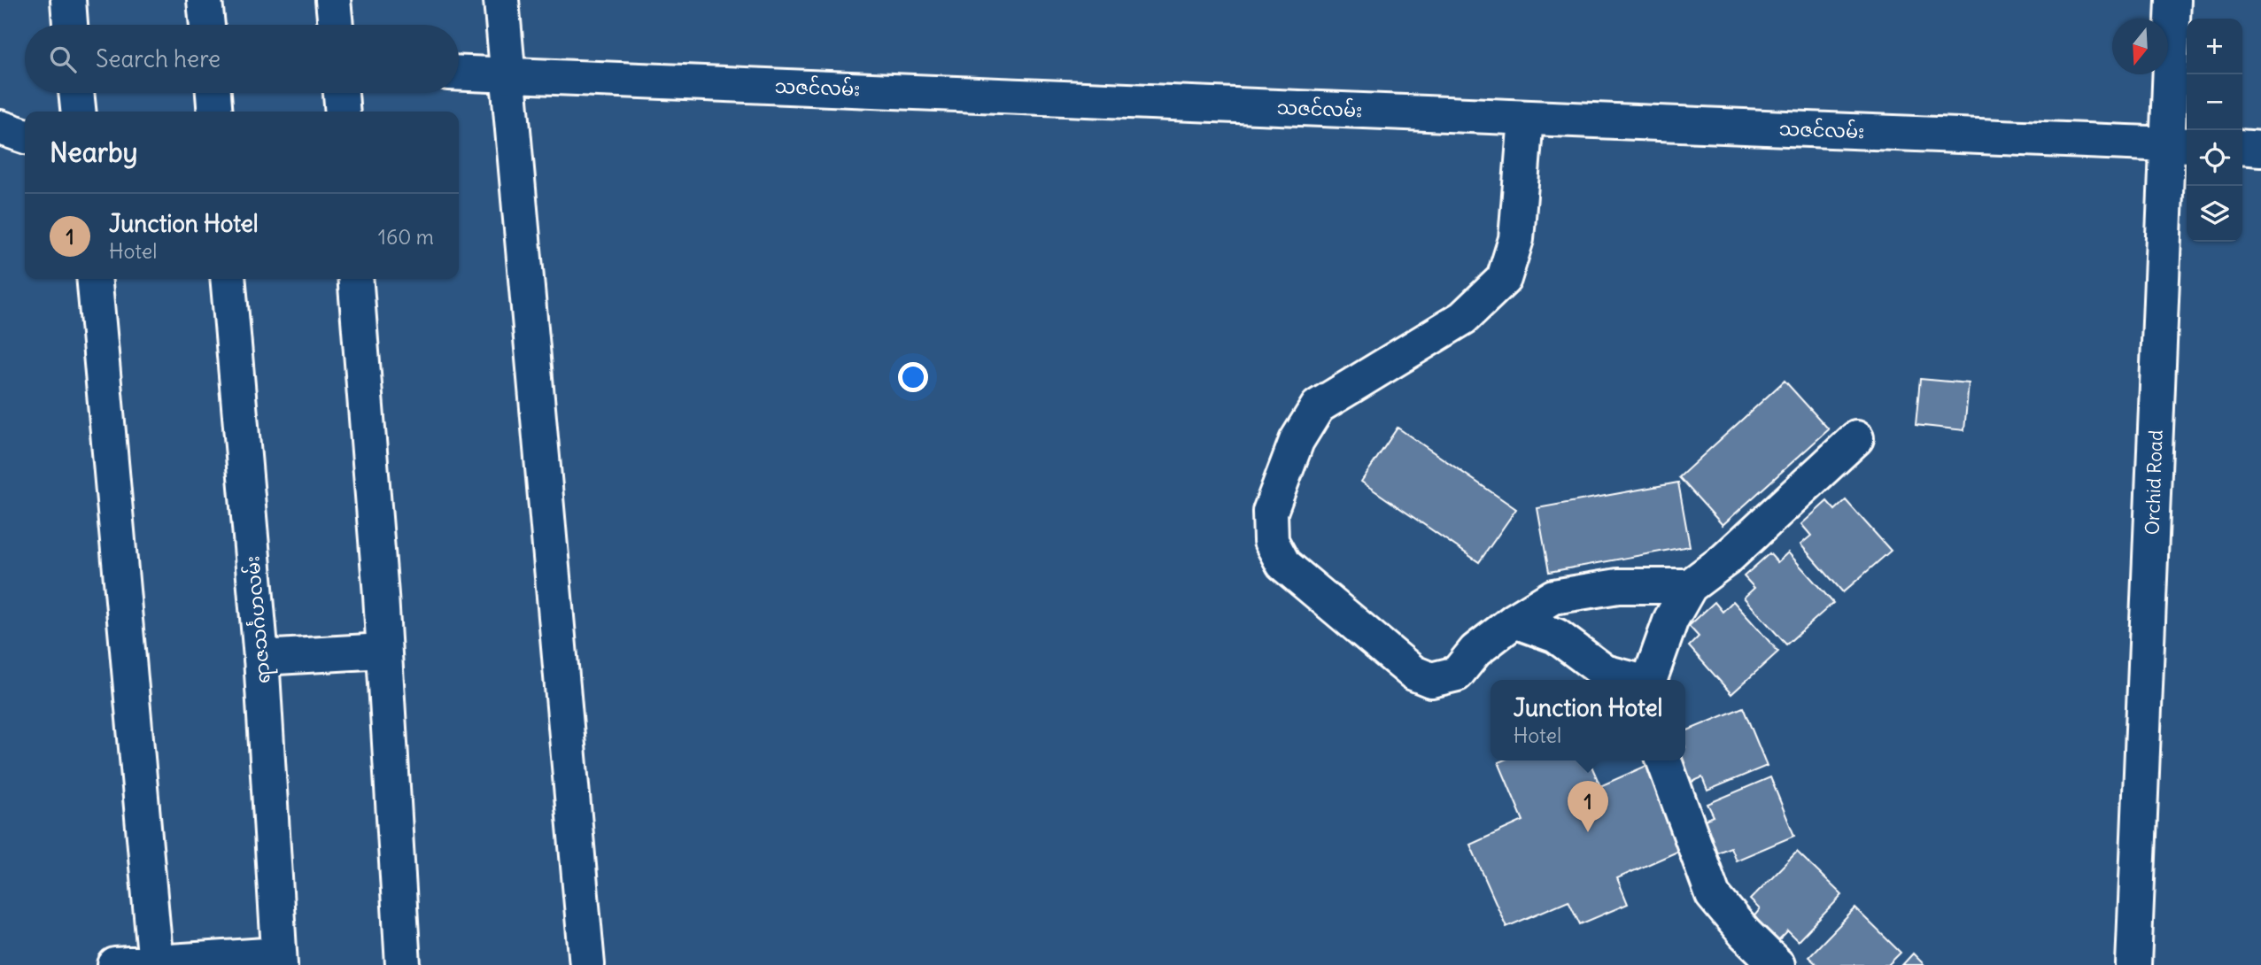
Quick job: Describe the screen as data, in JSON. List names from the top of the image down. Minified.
{"streets":{"main road":["သဇင်လမ်း","Orchid Road","ရာဇသင်္ဂဟလမ်း"]},"crossings":[["သဇင်လမ်း","Orchid Road"]],"north":"bottom","page":{"map_buttons":["+","−"],"search":"Search here","heading":"Nearby","list":[{"mark":"1","name":"Junction Hotel","note":"Hotel","value":"160 m"}],"popup":["Junction Hotel","Hotel"],"pins":"1"}}
